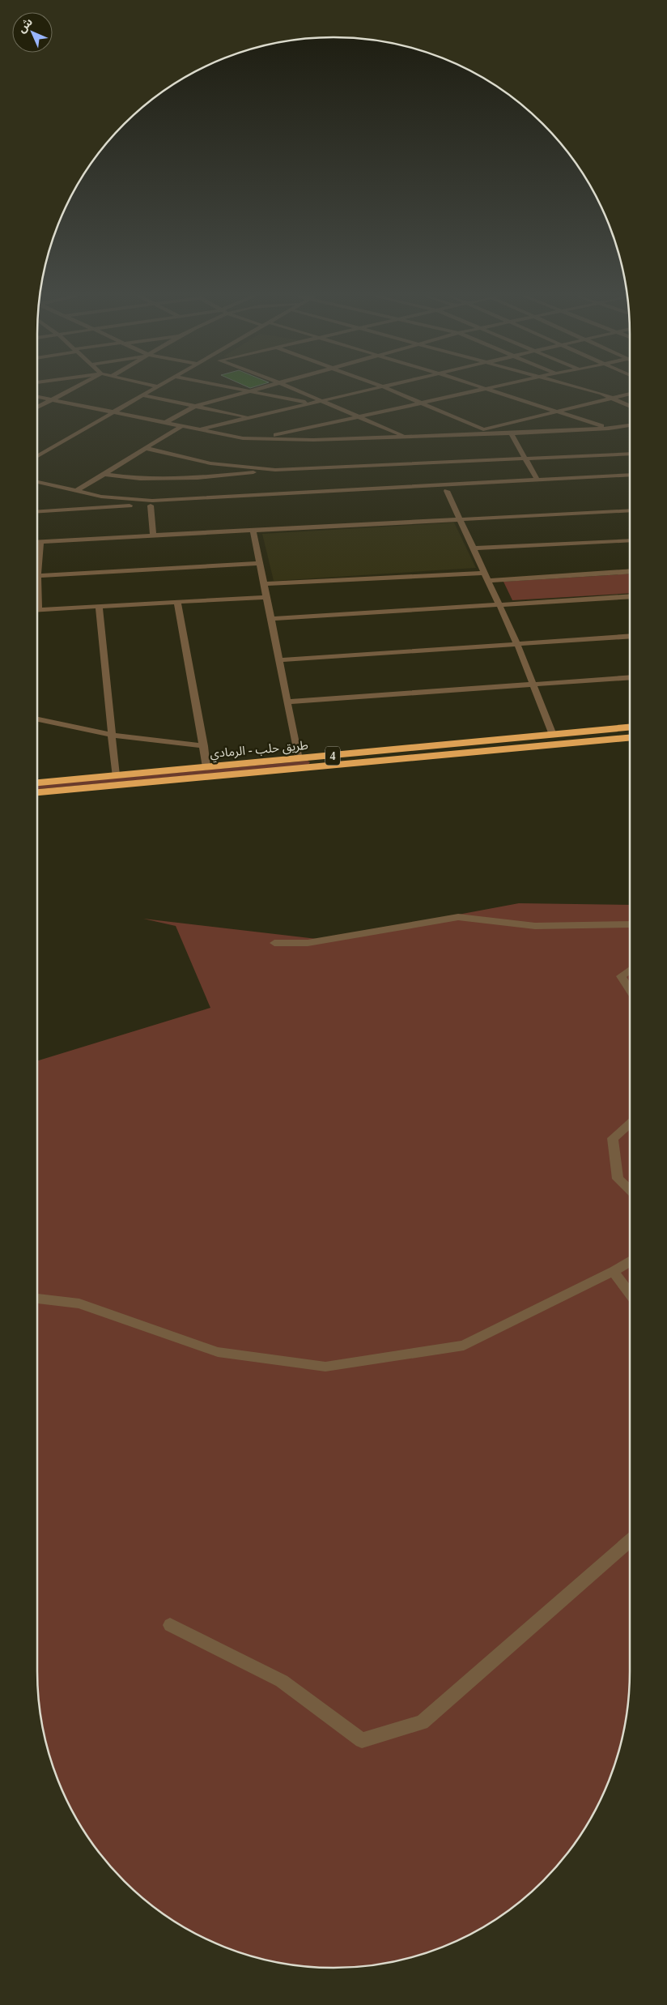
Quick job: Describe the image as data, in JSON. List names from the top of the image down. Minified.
{"streets":{"highway":["طريق حلب - الرمادي","4"]},"north":"top left"}
